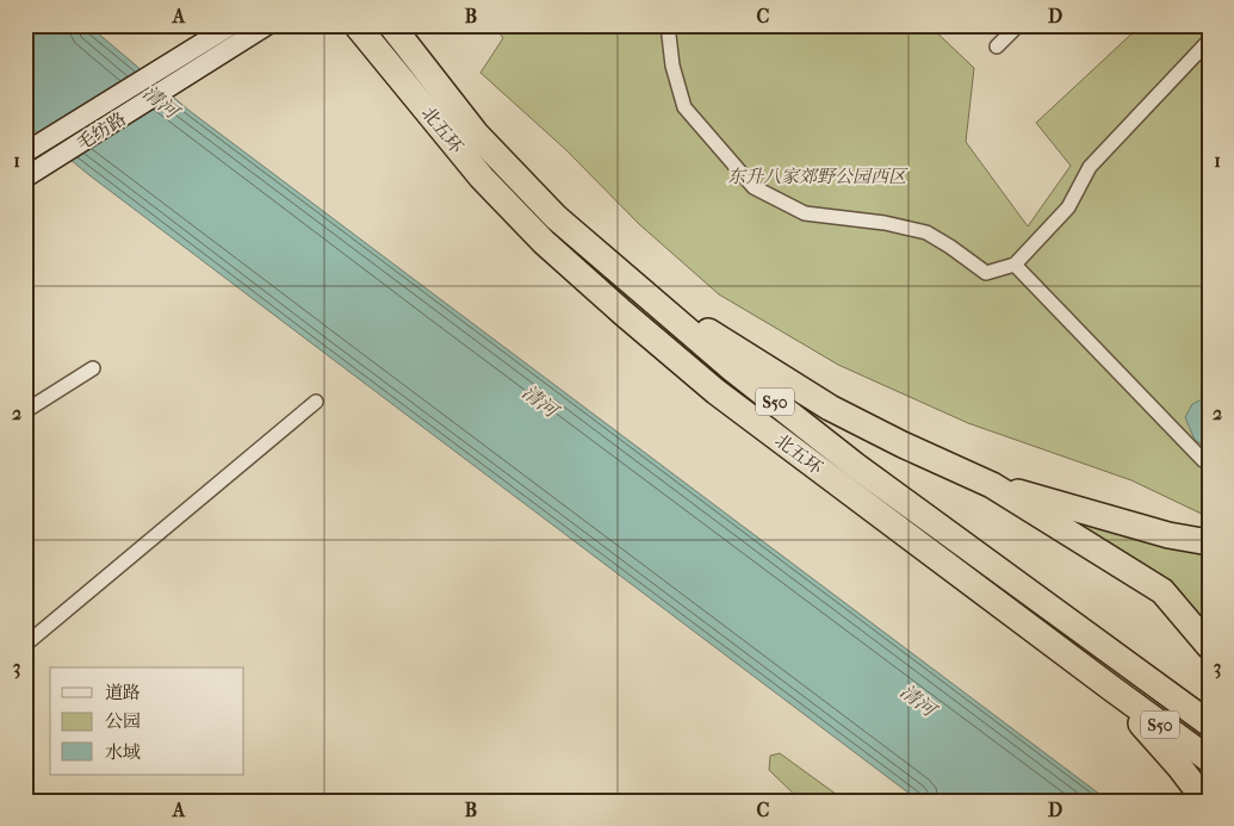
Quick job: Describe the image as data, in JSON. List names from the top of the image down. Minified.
{"streets":{"highway":["北五环","S50"],"main road":["毛纺路"]},"water":["清河"],"parks":["东升八家郊野公园西区"],"legend":["道路","公园","水域"],"grid":{"columns":["A","B","C","D"],"rows":["1","2","3"]}}
